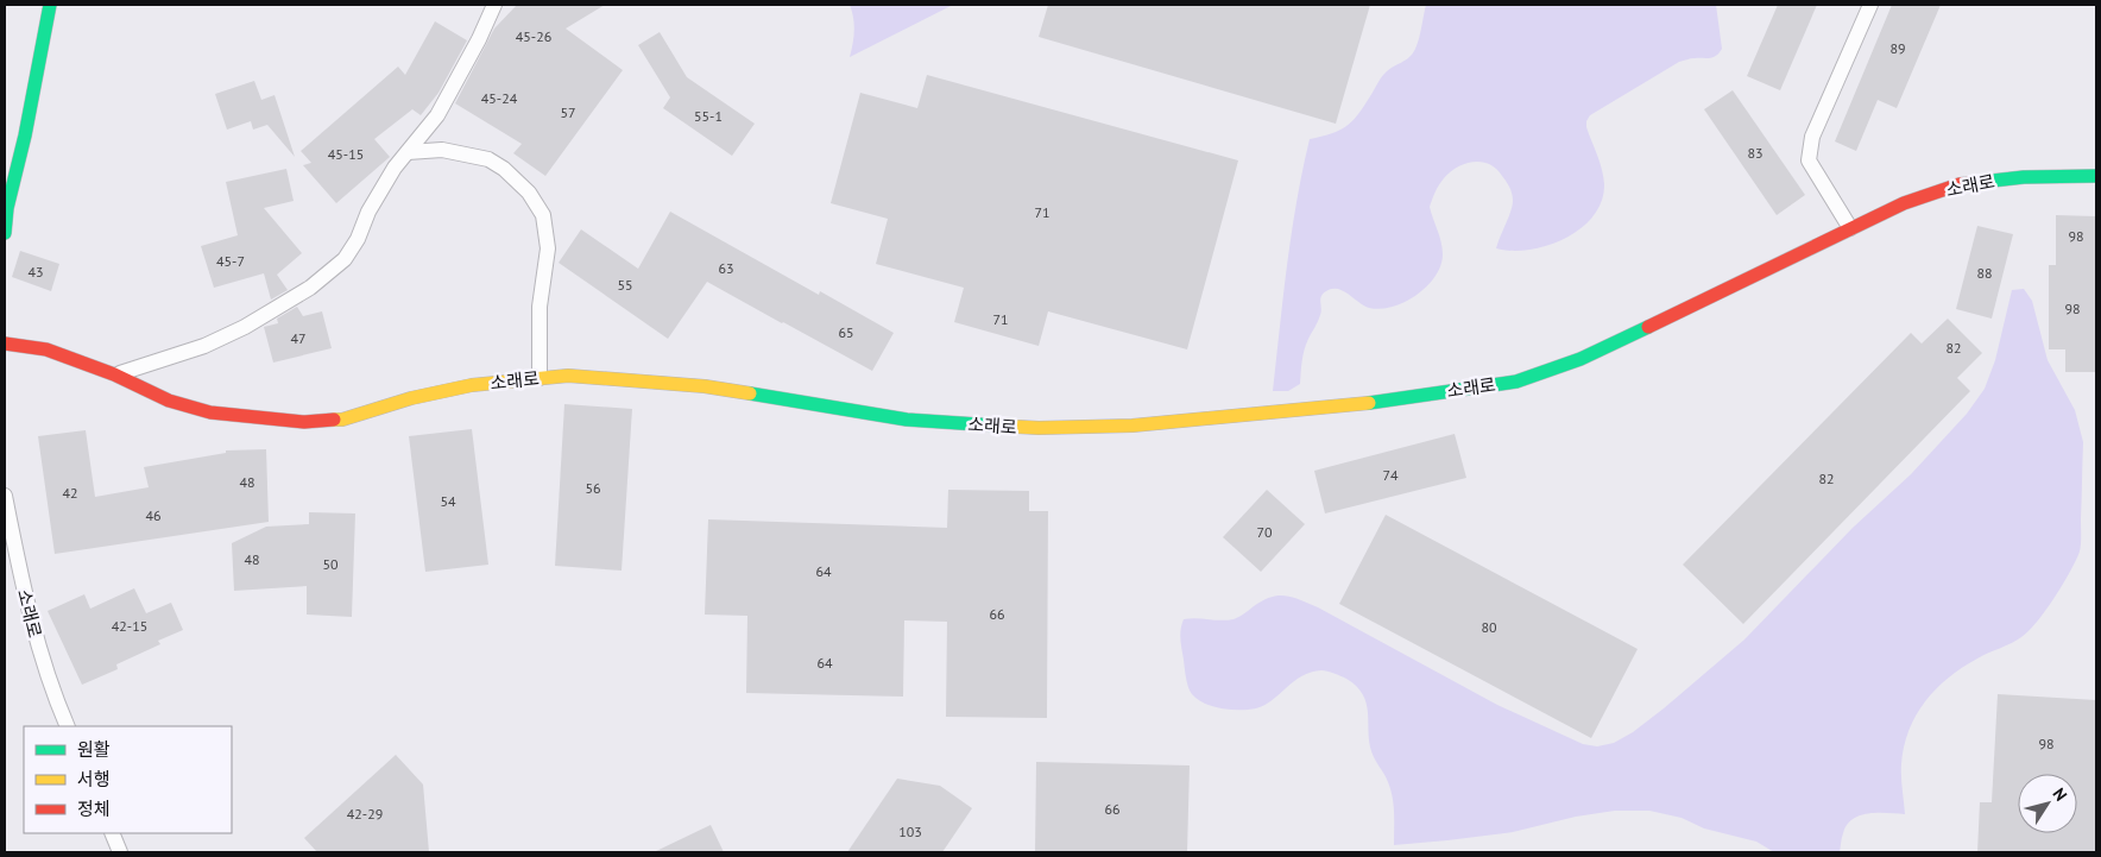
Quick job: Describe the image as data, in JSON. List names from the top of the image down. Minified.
{"streets":{"street":["소래로"]},"house_numbers":["45-26","89","45-24","57","55-1","83","45-15","71","98","45-7","63","43","88","55","98","71","65","47","82","74","82","48","56","42","54","46","70","48","50","64","66","42-15","80","64","98","66","42-29","103"],"legend":["원활","서행","정체"],"north":"top right"}
